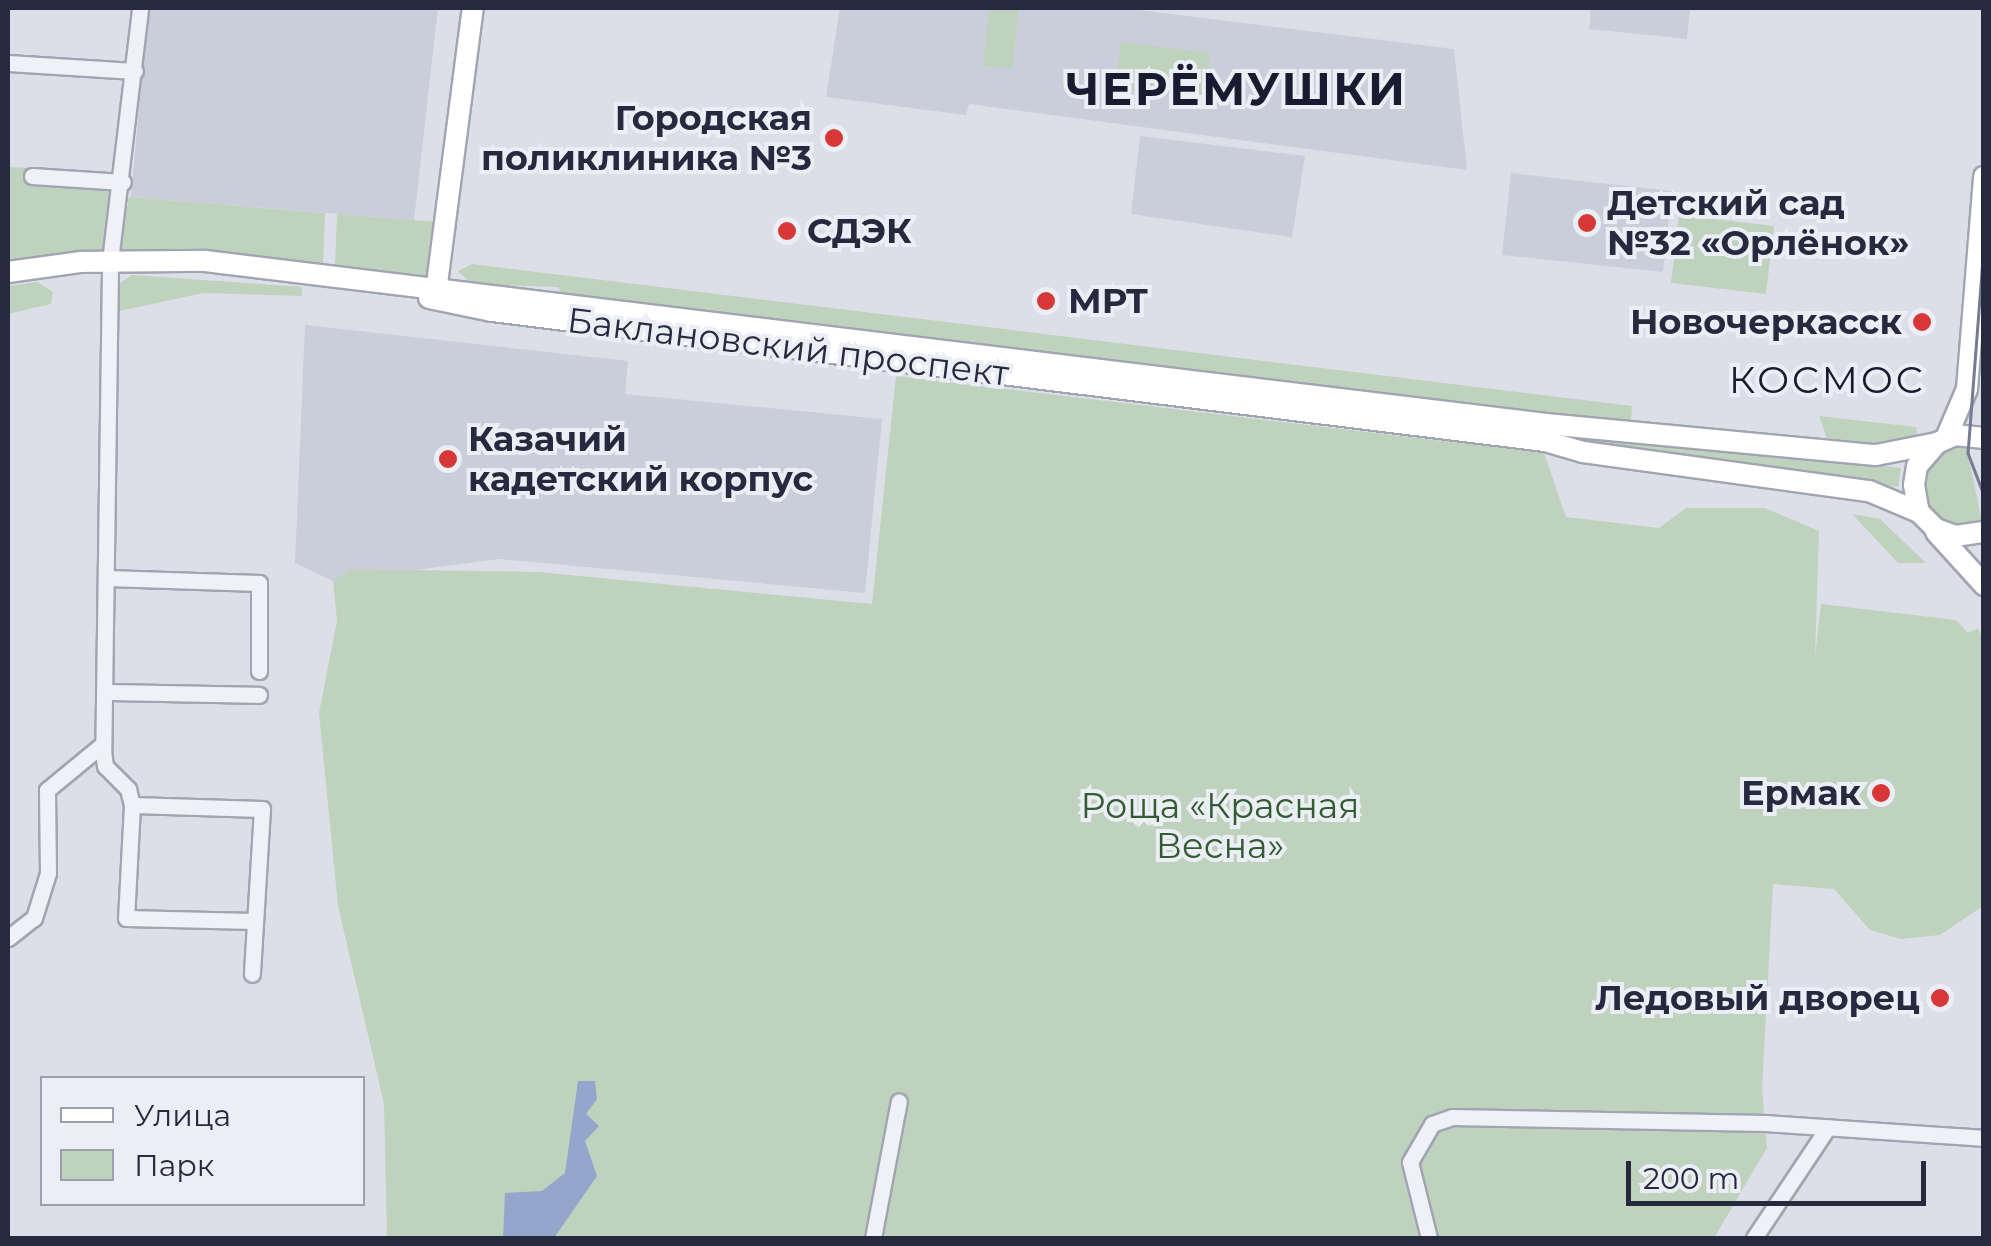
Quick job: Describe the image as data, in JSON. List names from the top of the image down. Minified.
{"streets":{"main road":["Баклановский проспект"]},"districts":["ЧЕРЁМУШКИ","КОСМОС"],"parks":["Роща «Красная Весна»"],"places":["Городская поликлиника №3","Детский сад №32 «Орлёнок»","СДЭК","МРТ","Новочеркасск","Казачий кадетский корпус","Ермак","Ледовый дворец"],"legend":["Улица","Парк"],"scale_bar":"200 m"}
